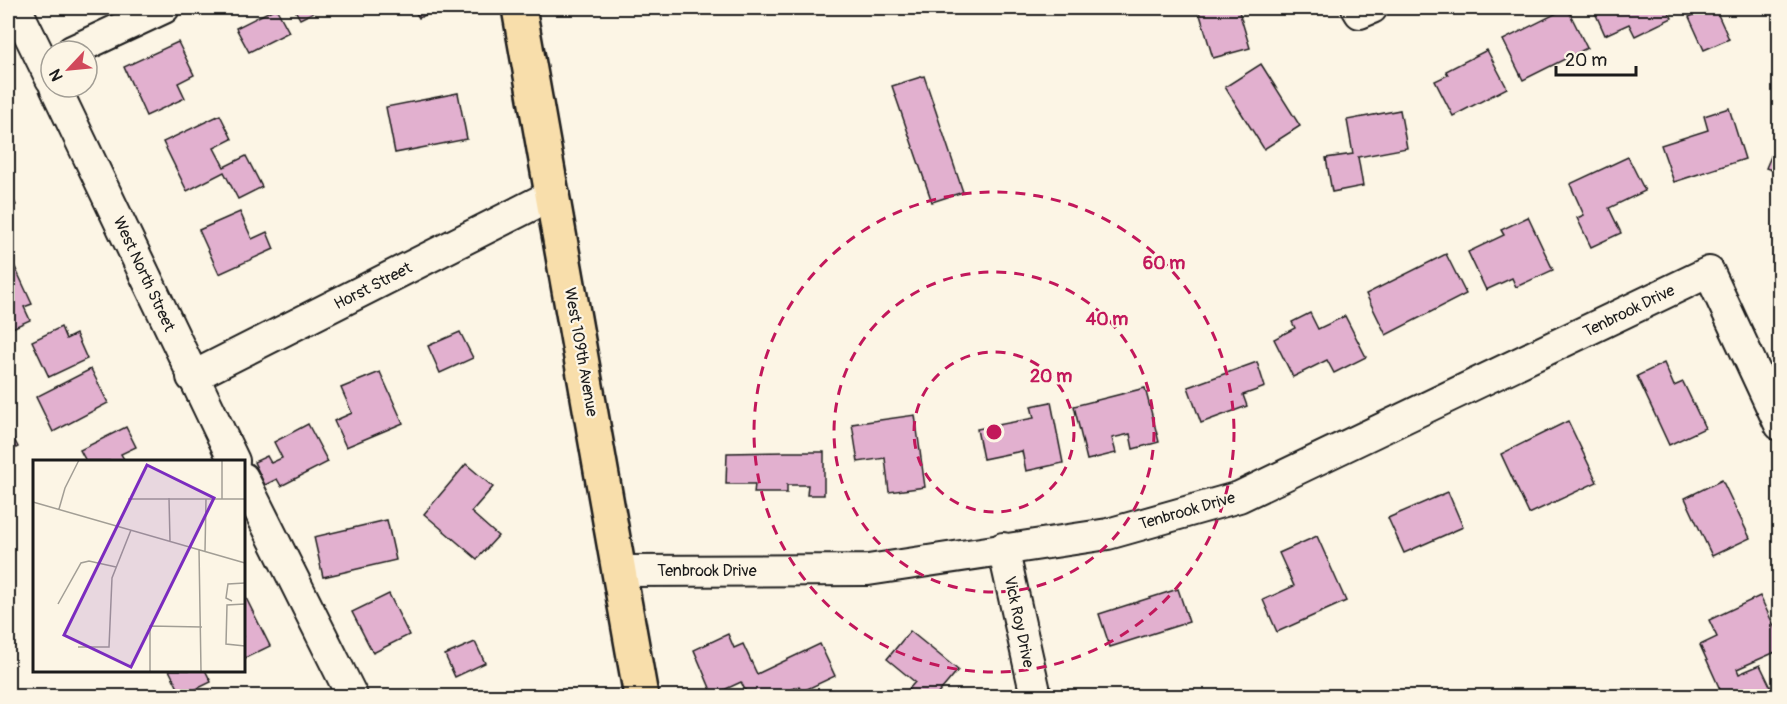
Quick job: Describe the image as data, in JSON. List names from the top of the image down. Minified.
{"streets":{"main road":["West 109th Avenue"],"street":["West North Street","Horst Street","Tenbrook Drive","Vick Roy Drive"]},"crossings":[["West North Street","Horst Street"],["Horst Street","West 109th Avenue"],["Tenbrook Drive","West 109th Avenue"],["Tenbrook Drive","Vick Roy Drive"]],"scale_bar":"20 m","north":"bottom left","rings":["60 m","40 m","20 m"]}
